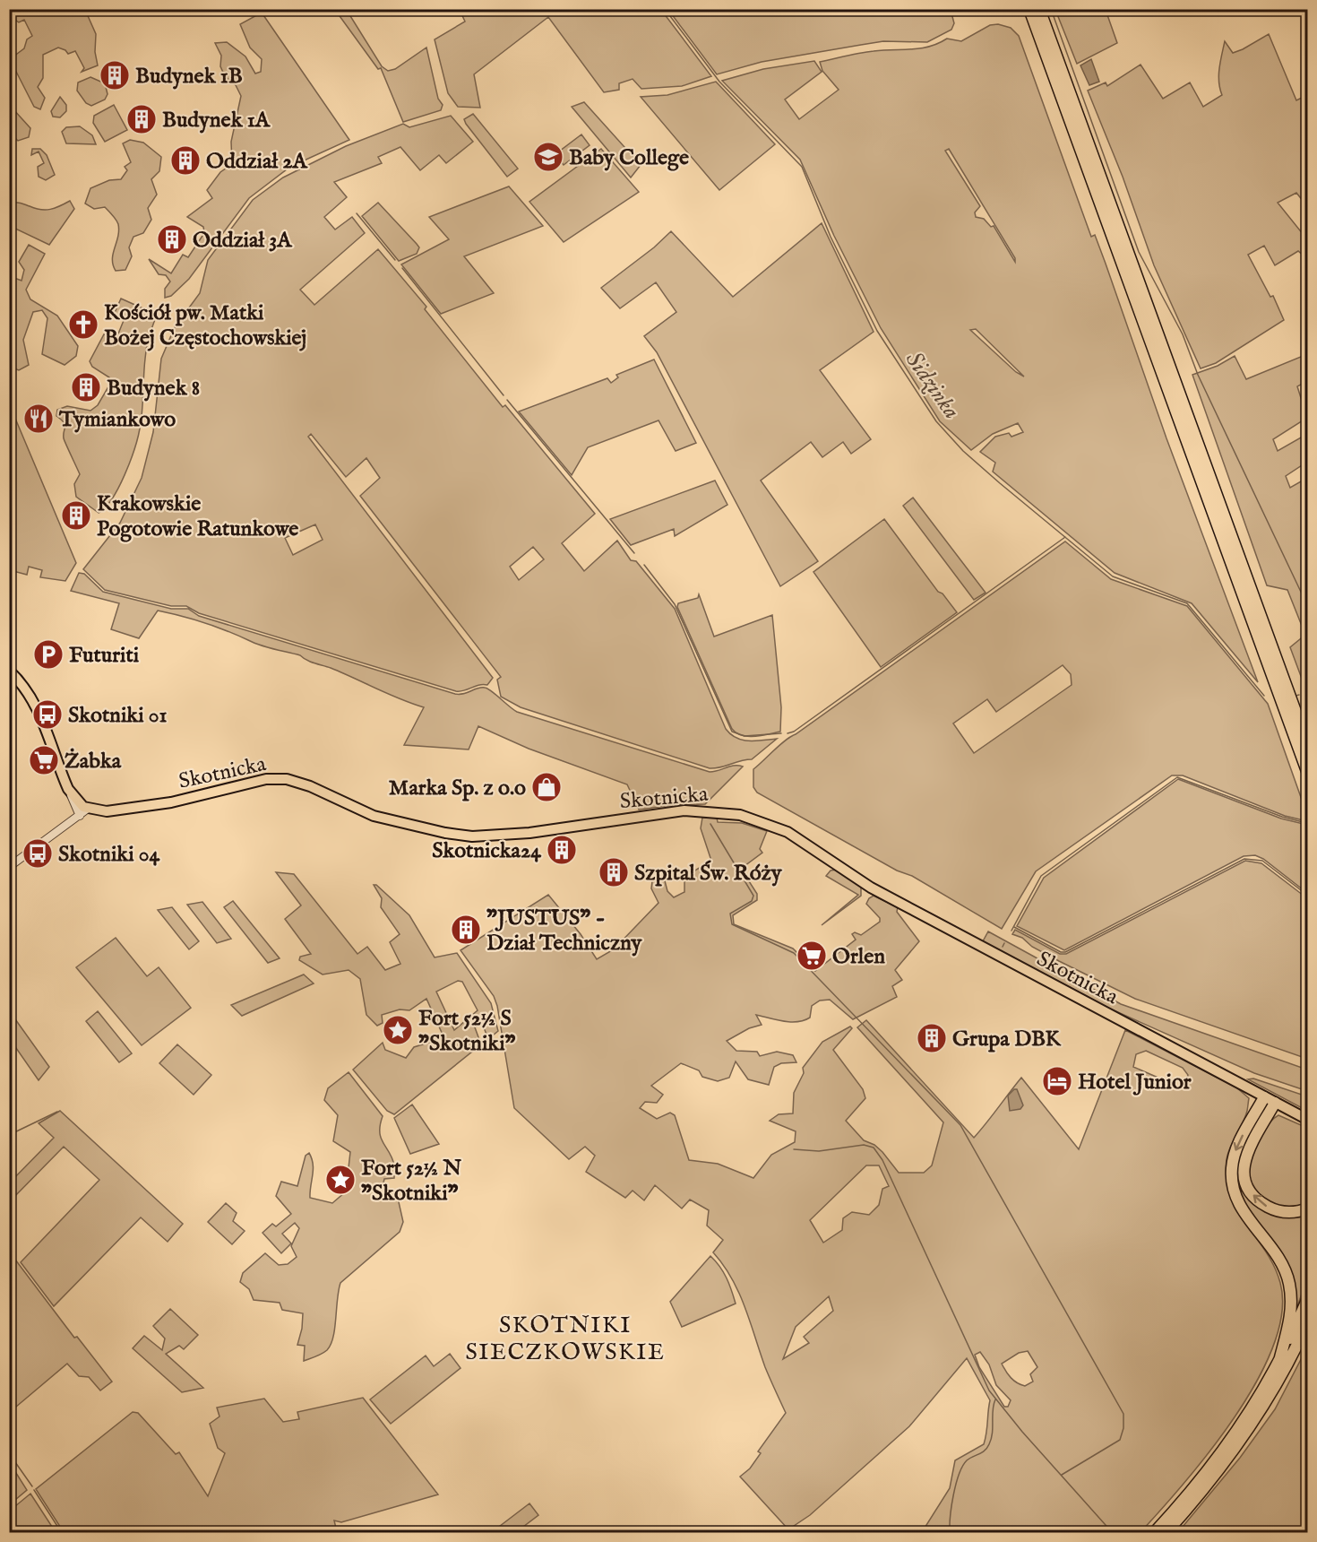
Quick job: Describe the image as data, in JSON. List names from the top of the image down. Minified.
{"streets":{"main road":["Skotnicka"]},"districts":["SKOTNIKI SIECZKOWSKIE"],"water":["Sidzinka"],"places":{"building":["Budynek 1B","Budynek 1A","Oddział 2A","Oddział 3A","Budynek 8","Krakowskie Pogotowie Ratunkowe","Skotnicka24","Szpital Św. Róży","\"JUSTUS\" - Dział Techniczny","Grupa DBK"],"school or university":["Baby College"],"church":["Kościół pw. Matki Bożej Częstochowskiej"],"restaurant":["Tymiankowo"],"parking":["Futuriti"],"bus stop":["Skotniki 01","Skotniki 04"],"supermarket":["Żabka","Orlen"],"shop":["Marka Sp. z o.o"],"place":["Fort 52½ S \"Skotniki\"","Fort 52½ N \"Skotniki\""],"hotel":["Hotel Junior"]}}
